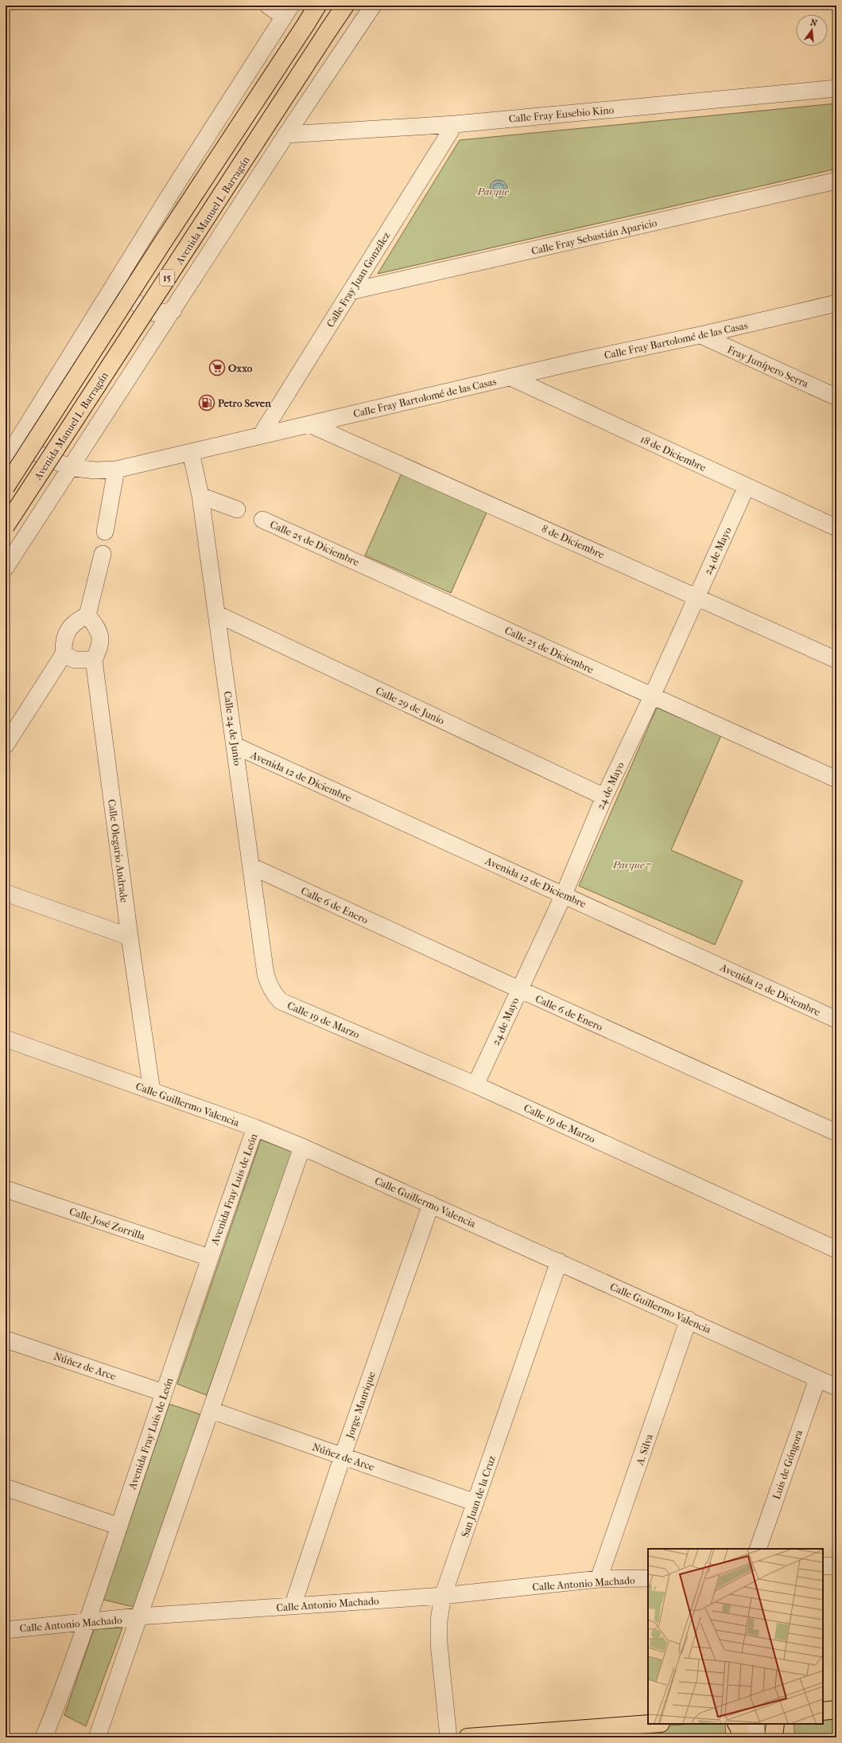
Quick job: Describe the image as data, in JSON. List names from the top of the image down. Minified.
{"streets":{"main road":["Avenida Manuel L. Barragán","15"],"street":["Calle Fray Eusebio Kino","Calle Fray Sebastián Aparicio","Calle Fray Juan González","Calle Fray Bartolomé de las Casas","Fray Junípero Serra","18 de Diciembre","8 de Diciembre","Calle 25 de Diciembre","24 de Mayo","Calle 29 de Junio","Calle 24 de Junio","Avenida 12 de Diciembre","Calle Olegario Andrade","Calle 6 de Enero","Calle 19 de Marzo","Calle Guillermo Valencia","Avenida Fray Luis de León","Calle José Zorrilla","Núñez de Arce","Jorge Manrique","A. Silva","Luis de Góngora","San Juan de la Cruz","Calle Antonio Machado"]},"crossings":[["Calle Fray Eusebio Kino","Calle Fray Juan González"],["Calle Fray Sebastián Aparicio","Calle Fray Juan González"],["Calle Fray Juan González","Calle Fray Bartolomé de las Casas"],["Calle Fray Bartolomé de las Casas","Fray Junípero Serra"],["Calle Fray Bartolomé de las Casas","18 de Diciembre"],["Calle Fray Bartolomé de las Casas","8 de Diciembre"],["Calle Fray Bartolomé de las Casas","Calle 24 de Junio"],["18 de Diciembre","24 de Mayo"],["8 de Diciembre","24 de Mayo"],["Calle 25 de Diciembre","24 de Mayo"],["24 de Mayo","Calle 29 de Junio"],["24 de Mayo","Avenida 12 de Diciembre"],["24 de Mayo","Calle 6 de Enero"],["24 de Mayo","Calle 19 de Marzo"],["Calle 29 de Junio","Calle 24 de Junio"],["Calle 24 de Junio","Avenida 12 de Diciembre"],["Calle 24 de Junio","Calle 6 de Enero"],["Calle 24 de Junio","Calle 19 de Marzo"],["Calle Olegario Andrade","Calle Guillermo Valencia"],["Calle Guillermo Valencia","Avenida Fray Luis de León"],["Calle Guillermo Valencia","Jorge Manrique"],["Calle Guillermo Valencia","A. Silva"],["Calle Guillermo Valencia","Luis de Góngora"],["Calle Guillermo Valencia","San Juan de la Cruz"],["Avenida Fray Luis de León","Calle José Zorrilla"],["Avenida Fray Luis de León","Núñez de Arce"],["Avenida Fray Luis de León","Calle Antonio Machado"],["Núñez de Arce","Jorge Manrique"],["Núñez de Arce","San Juan de la Cruz"],["Jorge Manrique","Calle Antonio Machado"],["A. Silva","Calle Antonio Machado"],["San Juan de la Cruz","Calle Antonio Machado"]],"parks":["Parque","Parque 7"],"places":{"supermarket":["Oxxo"],"fuel station":["Petro Seven"]},"north":"top"}
